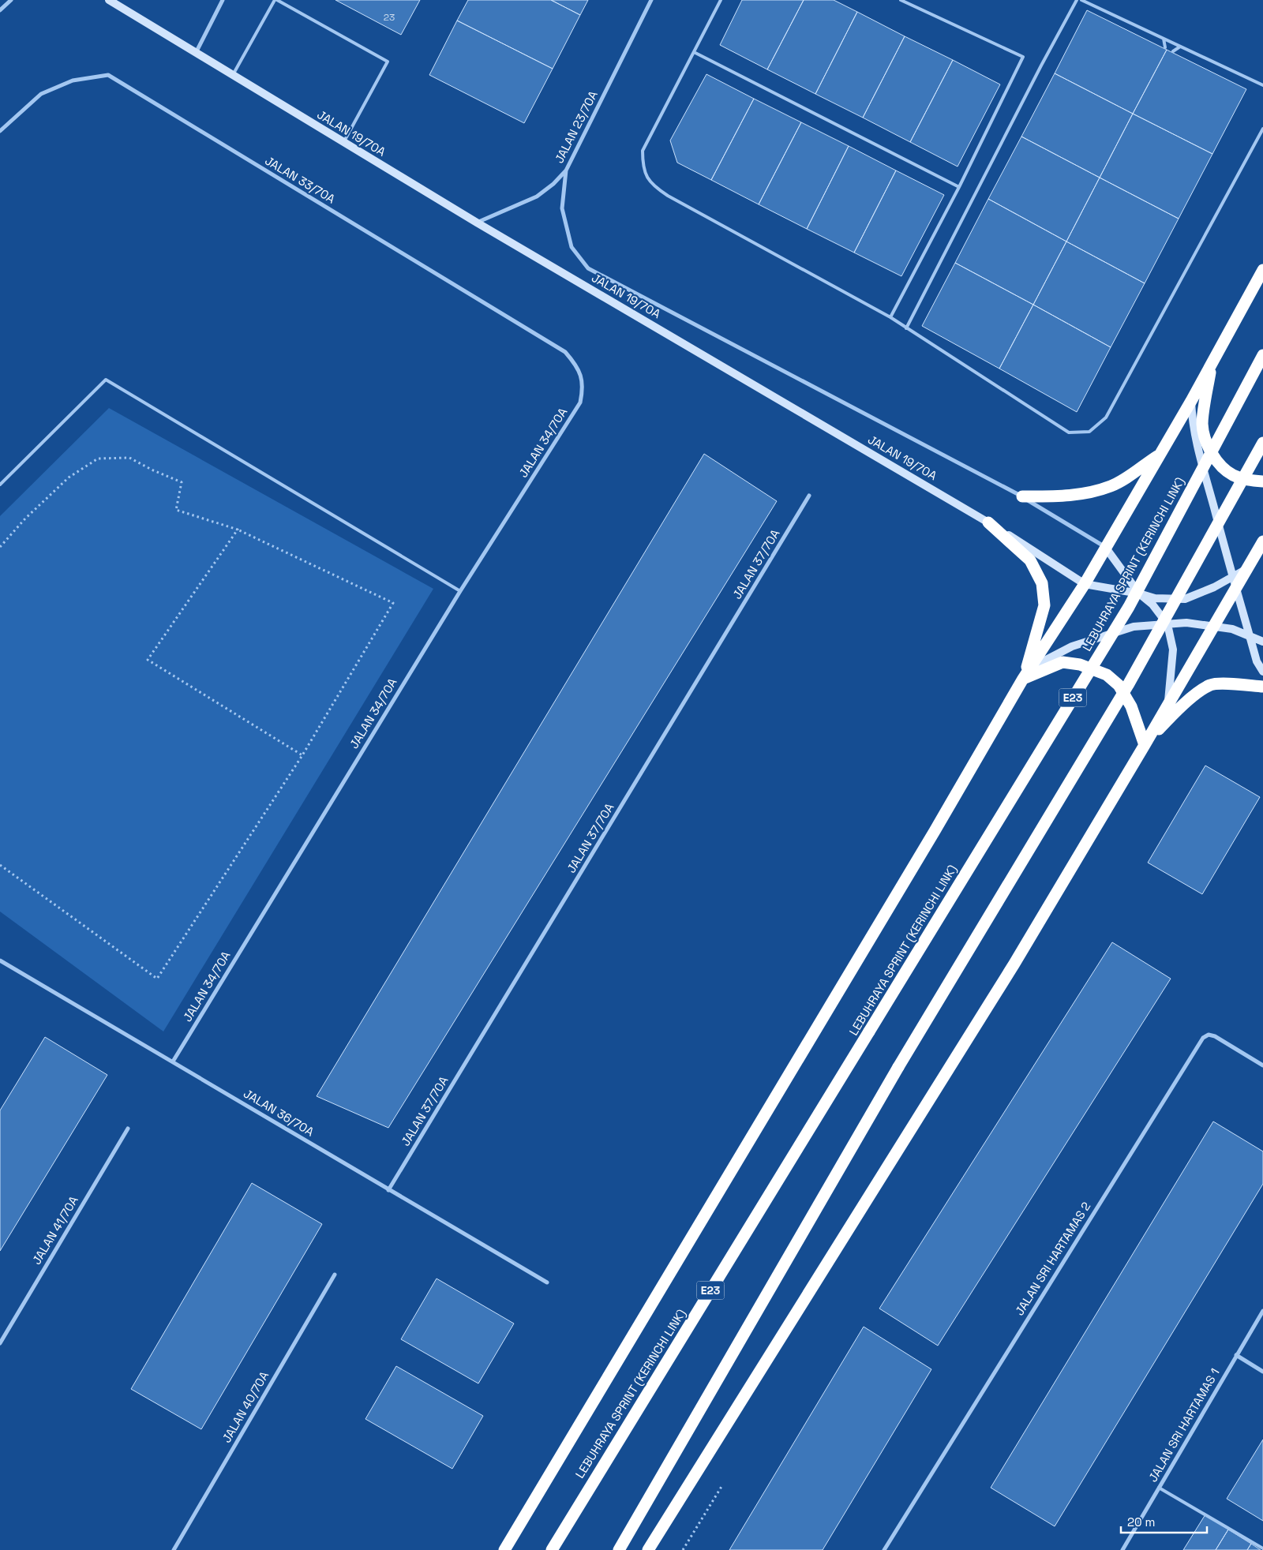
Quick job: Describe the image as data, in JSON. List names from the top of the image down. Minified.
{"streets":{"highway":["LEBUHRAYA SPRINT (KERINCHI LINK)","E23"],"street":["JALAN 23/70A","JALAN 19/70A","JALAN 33/70A","JALAN 34/70A","JALAN 37/70A","JALAN 36/70A","JALAN 41/70A","JALAN SRI HARTAMAS 2","JALAN 40/70A","JALAN SRI HARTAMAS 1"]},"crossings":[["JALAN 23/70A","JALAN 19/70A"],["JALAN 33/70A","JALAN 34/70A"],["JALAN 34/70A","JALAN 36/70A"],["JALAN 37/70A","JALAN 36/70A"]],"house_numbers":["23"],"scale_bar":"20 m"}
